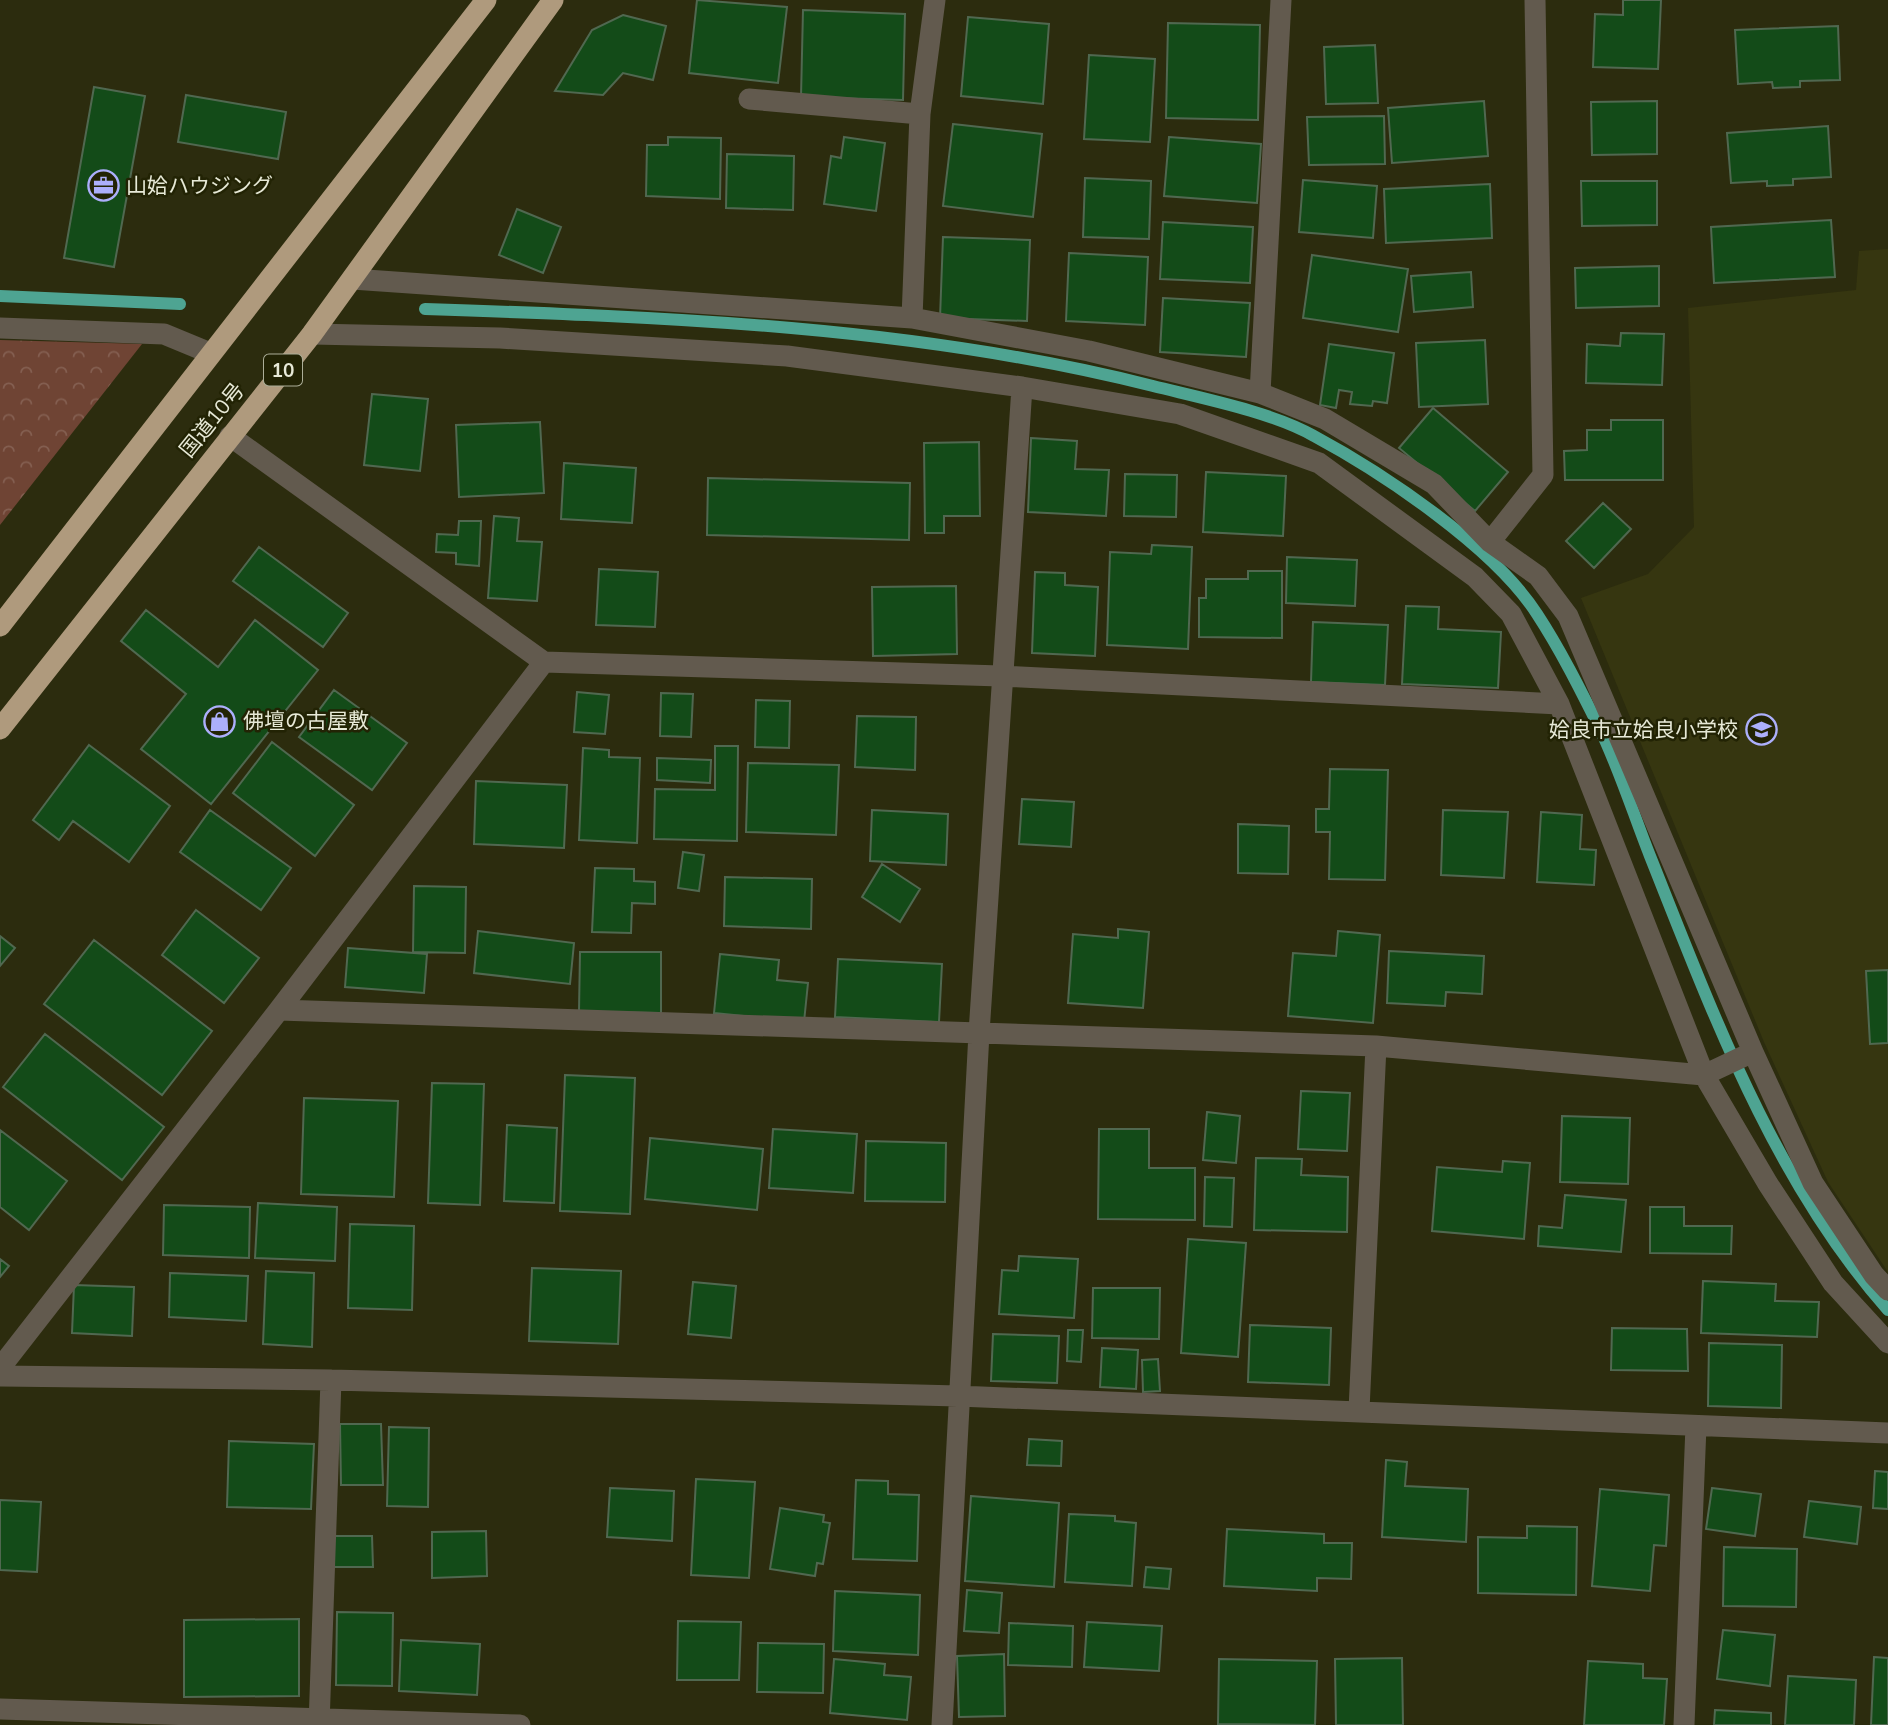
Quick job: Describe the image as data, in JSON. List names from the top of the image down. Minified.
{"streets":{"highway":["10","国道10号"]},"places":{"office":["山姶ハウジング"],"shop":["佛壇の古屋敷"],"school or university":["姶良市立姶良小学校"]}}
